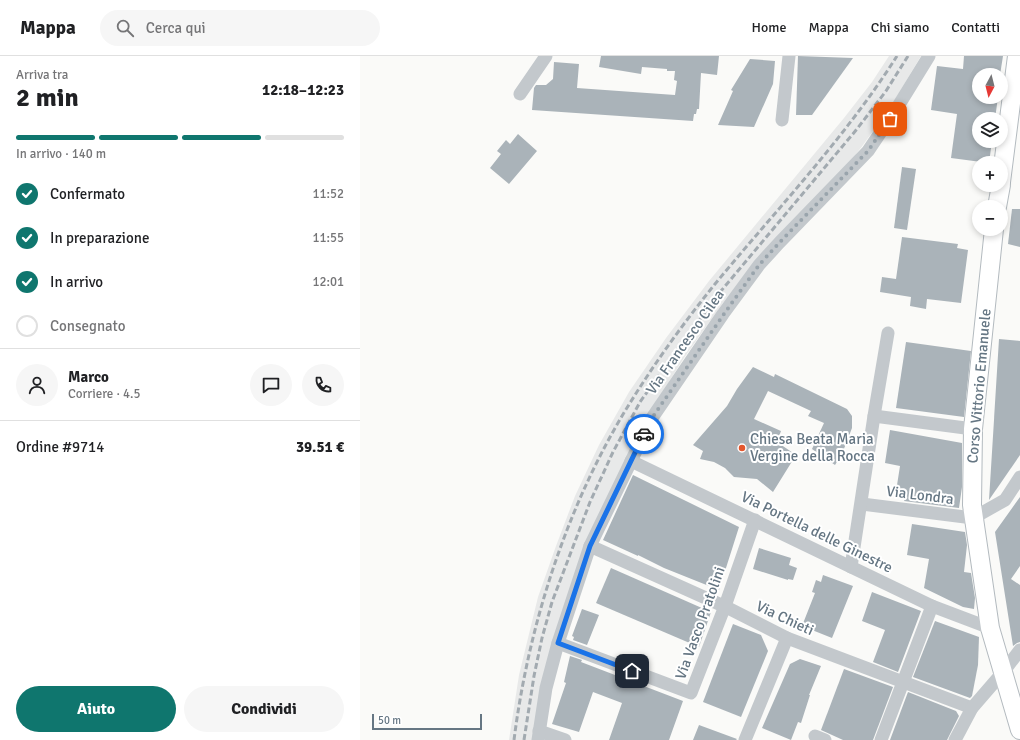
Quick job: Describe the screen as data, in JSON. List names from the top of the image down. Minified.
{"streets":{"main road":["Corso Vittorio Emanuele"],"street":["Via Francesco Cilea","Via Londra","Via Portella delle Ginestre","Via Chieti","Via Vasco Pratolini"]},"crossings":[["Via Francesco Cilea","Via Portella delle Ginestre"],["Via Francesco Cilea","Via Chieti"],["Via Francesco Cilea","Via Vasco Pratolini"],["Corso Vittorio Emanuele","Via Londra"],["Corso Vittorio Emanuele","Via Portella delle Ginestre"],["Via Portella delle Ginestre","Via Vasco Pratolini"],["Via Chieti","Via Vasco Pratolini"]],"places":["Chiesa Beata Maria Vergine della Rocca"],"scale_bar":"50 m","north":"bottom","page":{"header":"Mappa","search":"Cerca qui","nav":["Home","Mappa","Chi siamo","Contatti"],"heading":["2 min","Arriva tra","12:18–12:23"],"panel":["Marco","Corriere · 4.5","Ordine #9714","39.51 €"],"map_buttons":["+","−"],"bar":"In arrivo · 140 m","list":[["Confermato","11:52"],["In preparazione","11:55"],["In arrivo","12:01"],"Consegnato"],"buttons":["Aiuto","Condividi"],"scale":"50 m"}}
